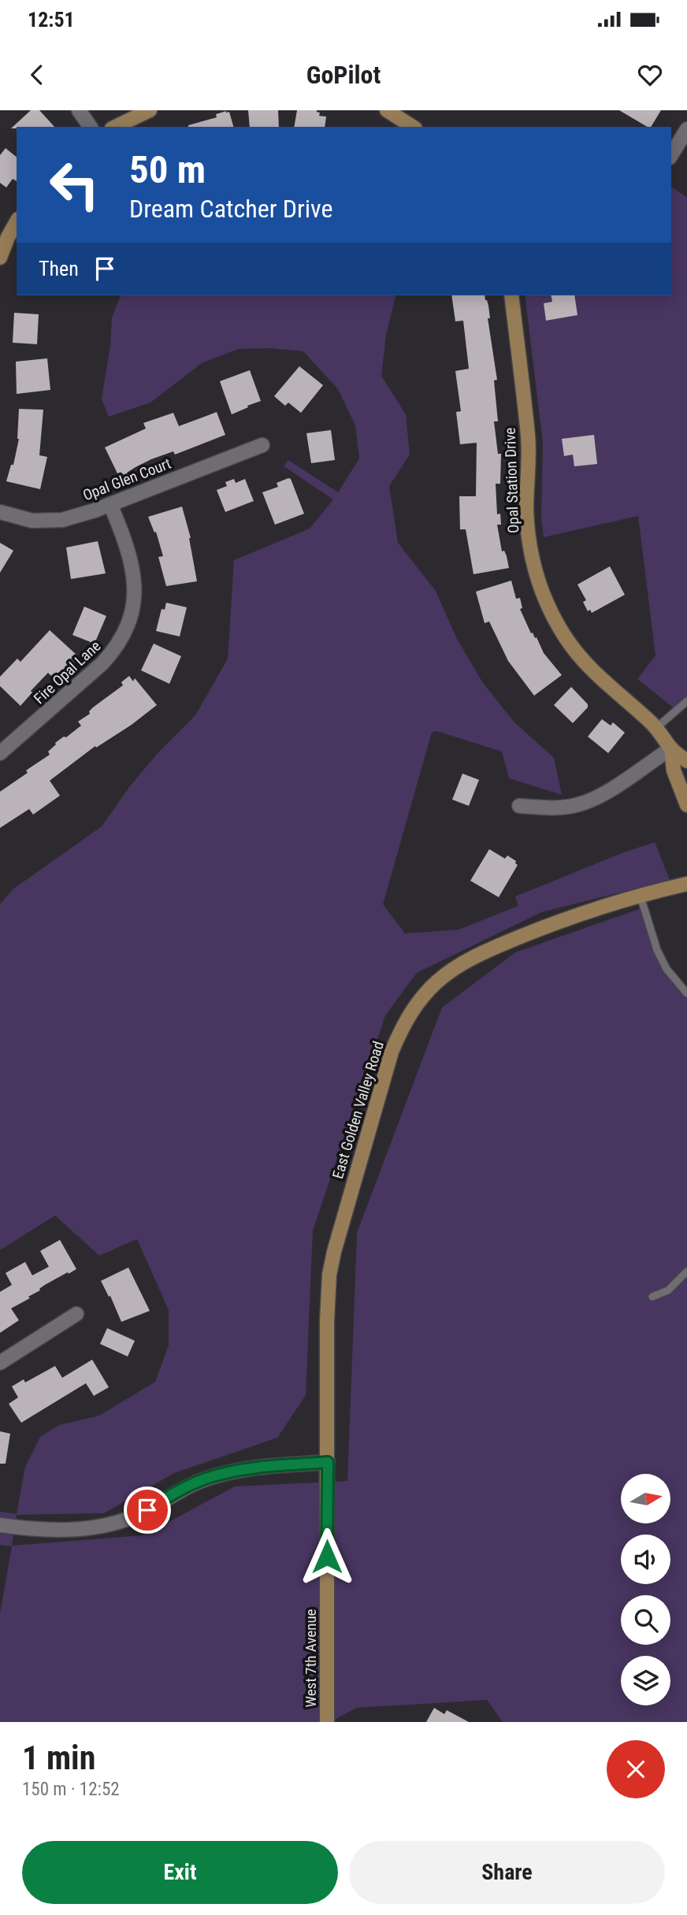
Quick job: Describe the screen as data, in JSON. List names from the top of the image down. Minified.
{"streets":{"main road":["Opal Station Drive","East Golden Valley Road","West 7th Avenue"],"street":["Opal Glen Court","Fire Opal Lane"]},"crossings":[["Opal Glen Court","Fire Opal Lane"],["East Golden Valley Road","West 7th Avenue"]],"north":"right","page":{"status":"12:51","header":"GoPilot","turn":["50 m","Dream Catcher Drive"],"then":"Then","heading":["1 min","150 m · 12:52"],"buttons":["Exit","Share"]}}
